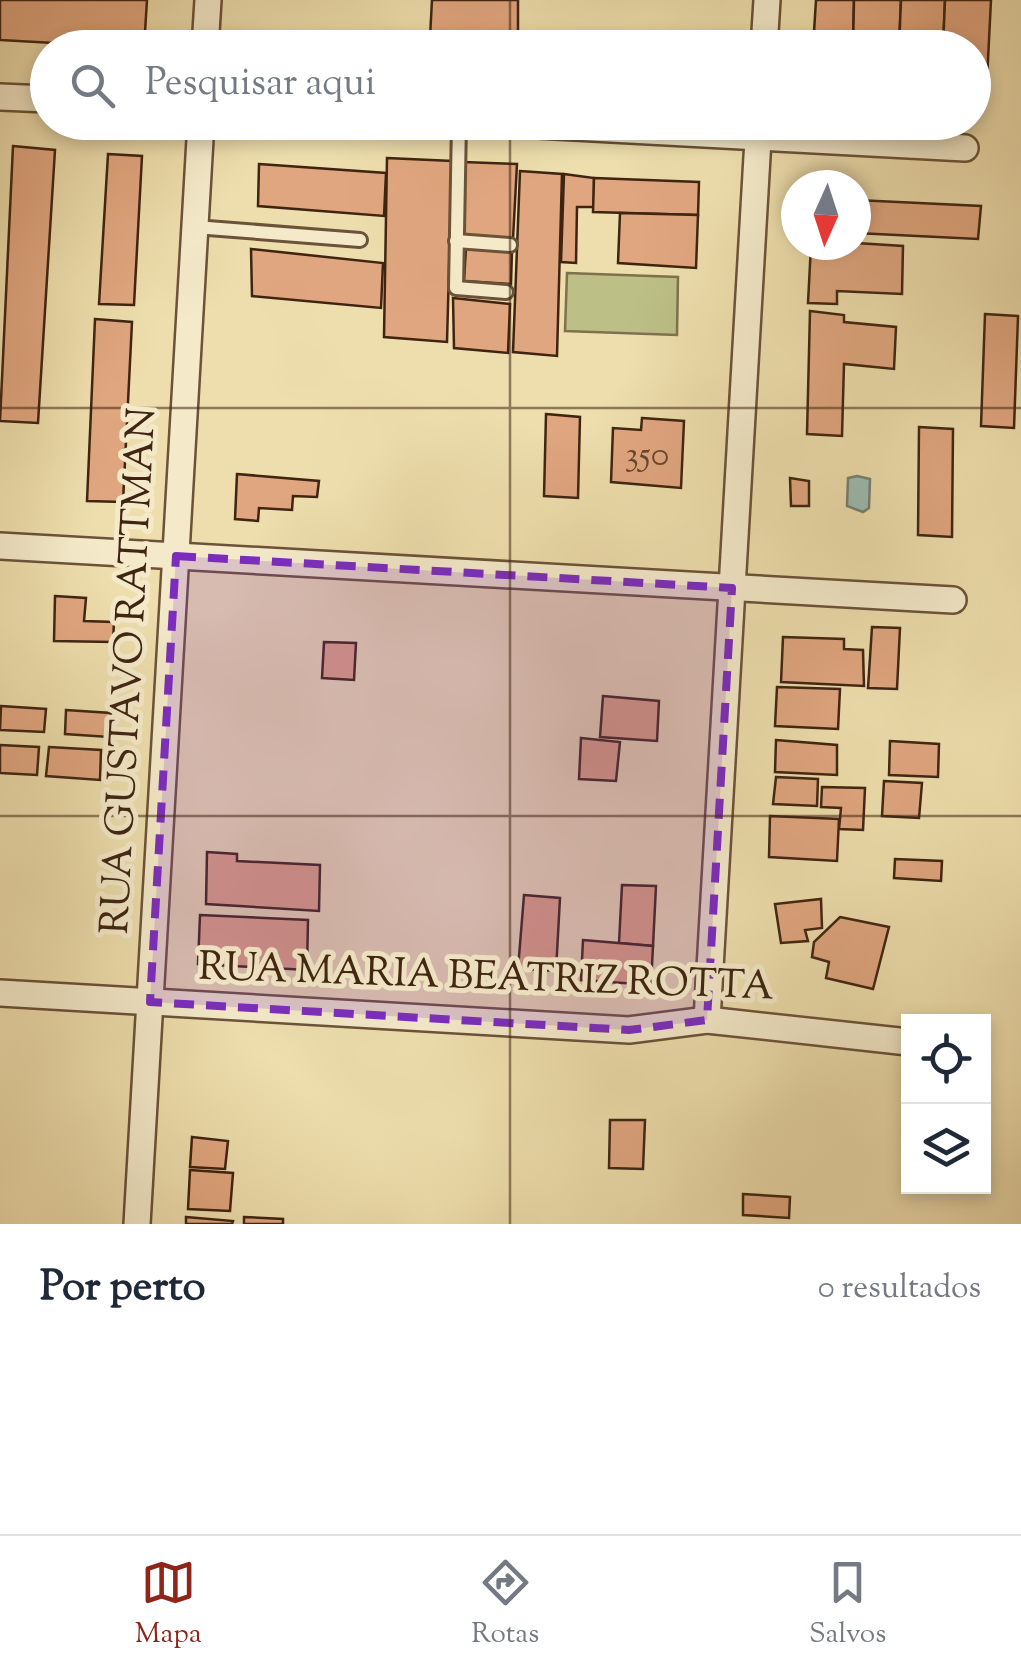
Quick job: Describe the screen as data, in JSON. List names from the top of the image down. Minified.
{"streets":{"street":["RUA GUSTAVO RATTMAN","RUA MARIA BEATRIZ ROTTA"]},"crossings":[["RUA GUSTAVO RATTMAN","RUA MARIA BEATRIZ ROTTA"]],"house_numbers":["350"],"north":"bottom","page":{"search":"Pesquisar aqui","heading":["Por perto","0 resultados"],"nav":["Mapa","Rotas","Salvos"]}}
